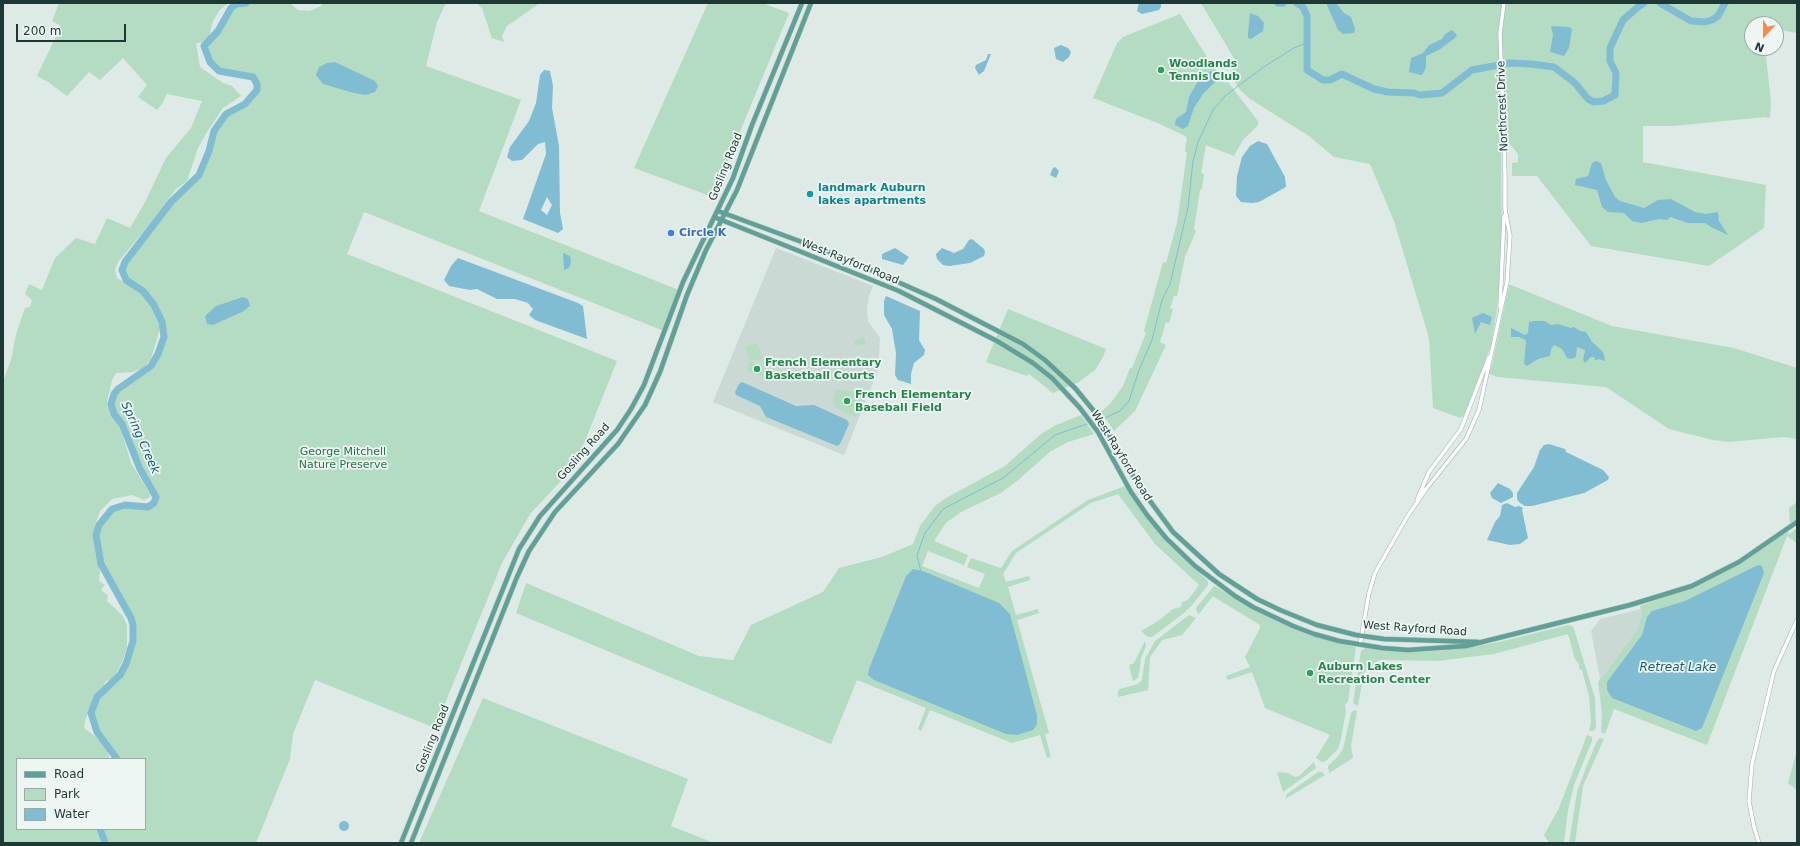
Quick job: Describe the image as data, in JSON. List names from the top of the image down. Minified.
{"streets":{"main road":["Gosling Road","West Rayford Road"],"street":["Northcrest Drive"]},"crossings":[["Northcrest Drive","West Rayford Road"],["Gosling Road","West Rayford Road"]],"water":["Spring Creek","Retreat Lake"],"parks":["George Mitchell Nature Preserve"],"places":["Woodlands Tennis Club","landmark Auburn lakes apartments","Circle K","French Elementary Basketball Courts","French Elementary Baseball Field","Auburn Lakes Recreation Center"],"legend":["Road","Park","Water"],"scale_bar":"200 m","north":"bottom"}
